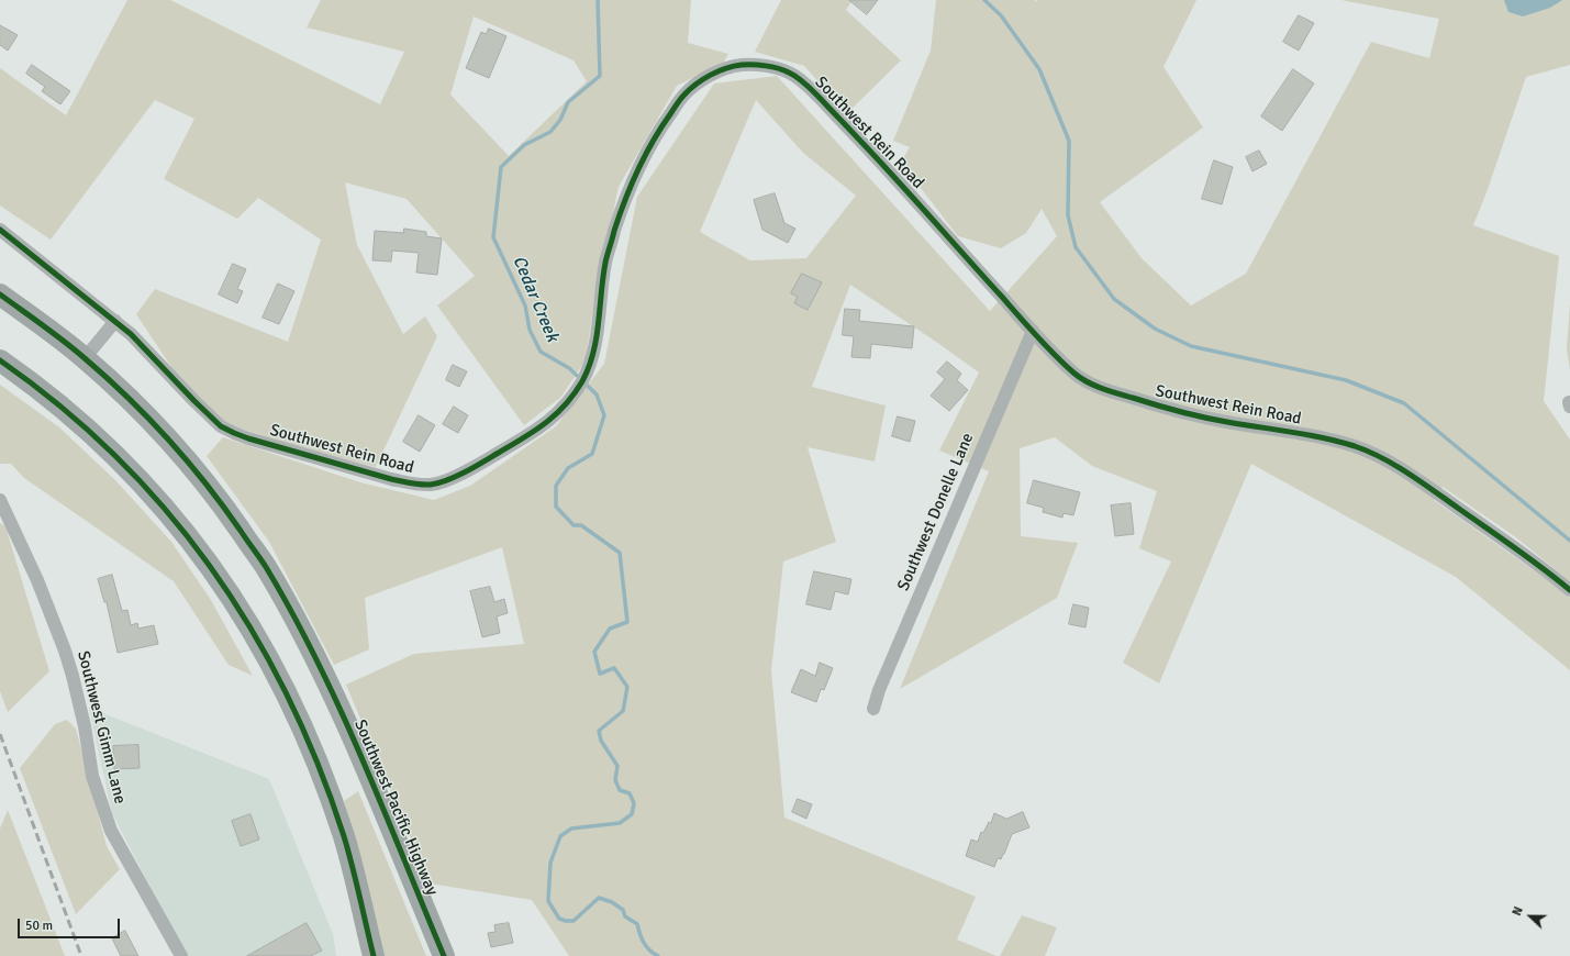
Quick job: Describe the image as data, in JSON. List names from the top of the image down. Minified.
{"streets":{"highway":["Southwest Pacific Highway"],"street":["Southwest Rein Road","Southwest Donelle Lane","Southwest Gimm Lane"]},"crossings":[["Southwest Rein Road","Southwest Donelle Lane"]],"water":["Cedar Creek"],"scale_bar":"50 m","north":"left"}
